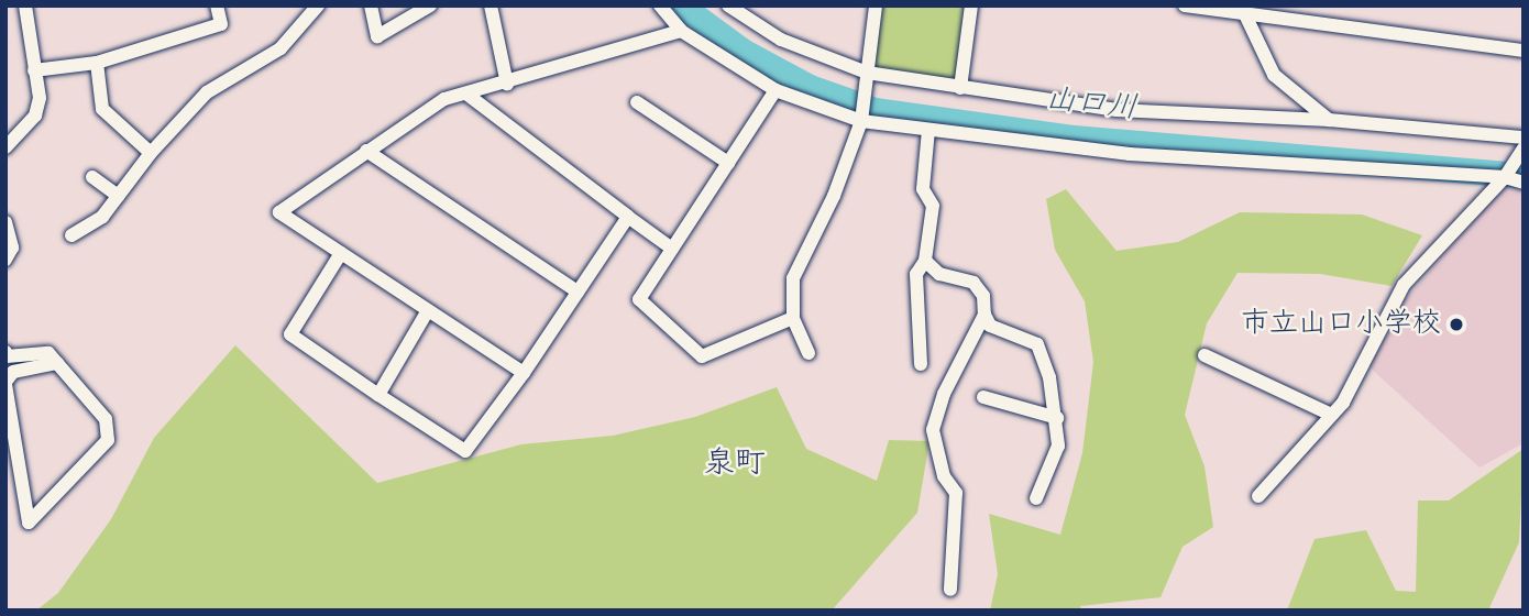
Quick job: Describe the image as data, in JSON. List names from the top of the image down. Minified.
{"districts":["泉町"],"water":["山口川"],"places":["市立山口小学校"]}
